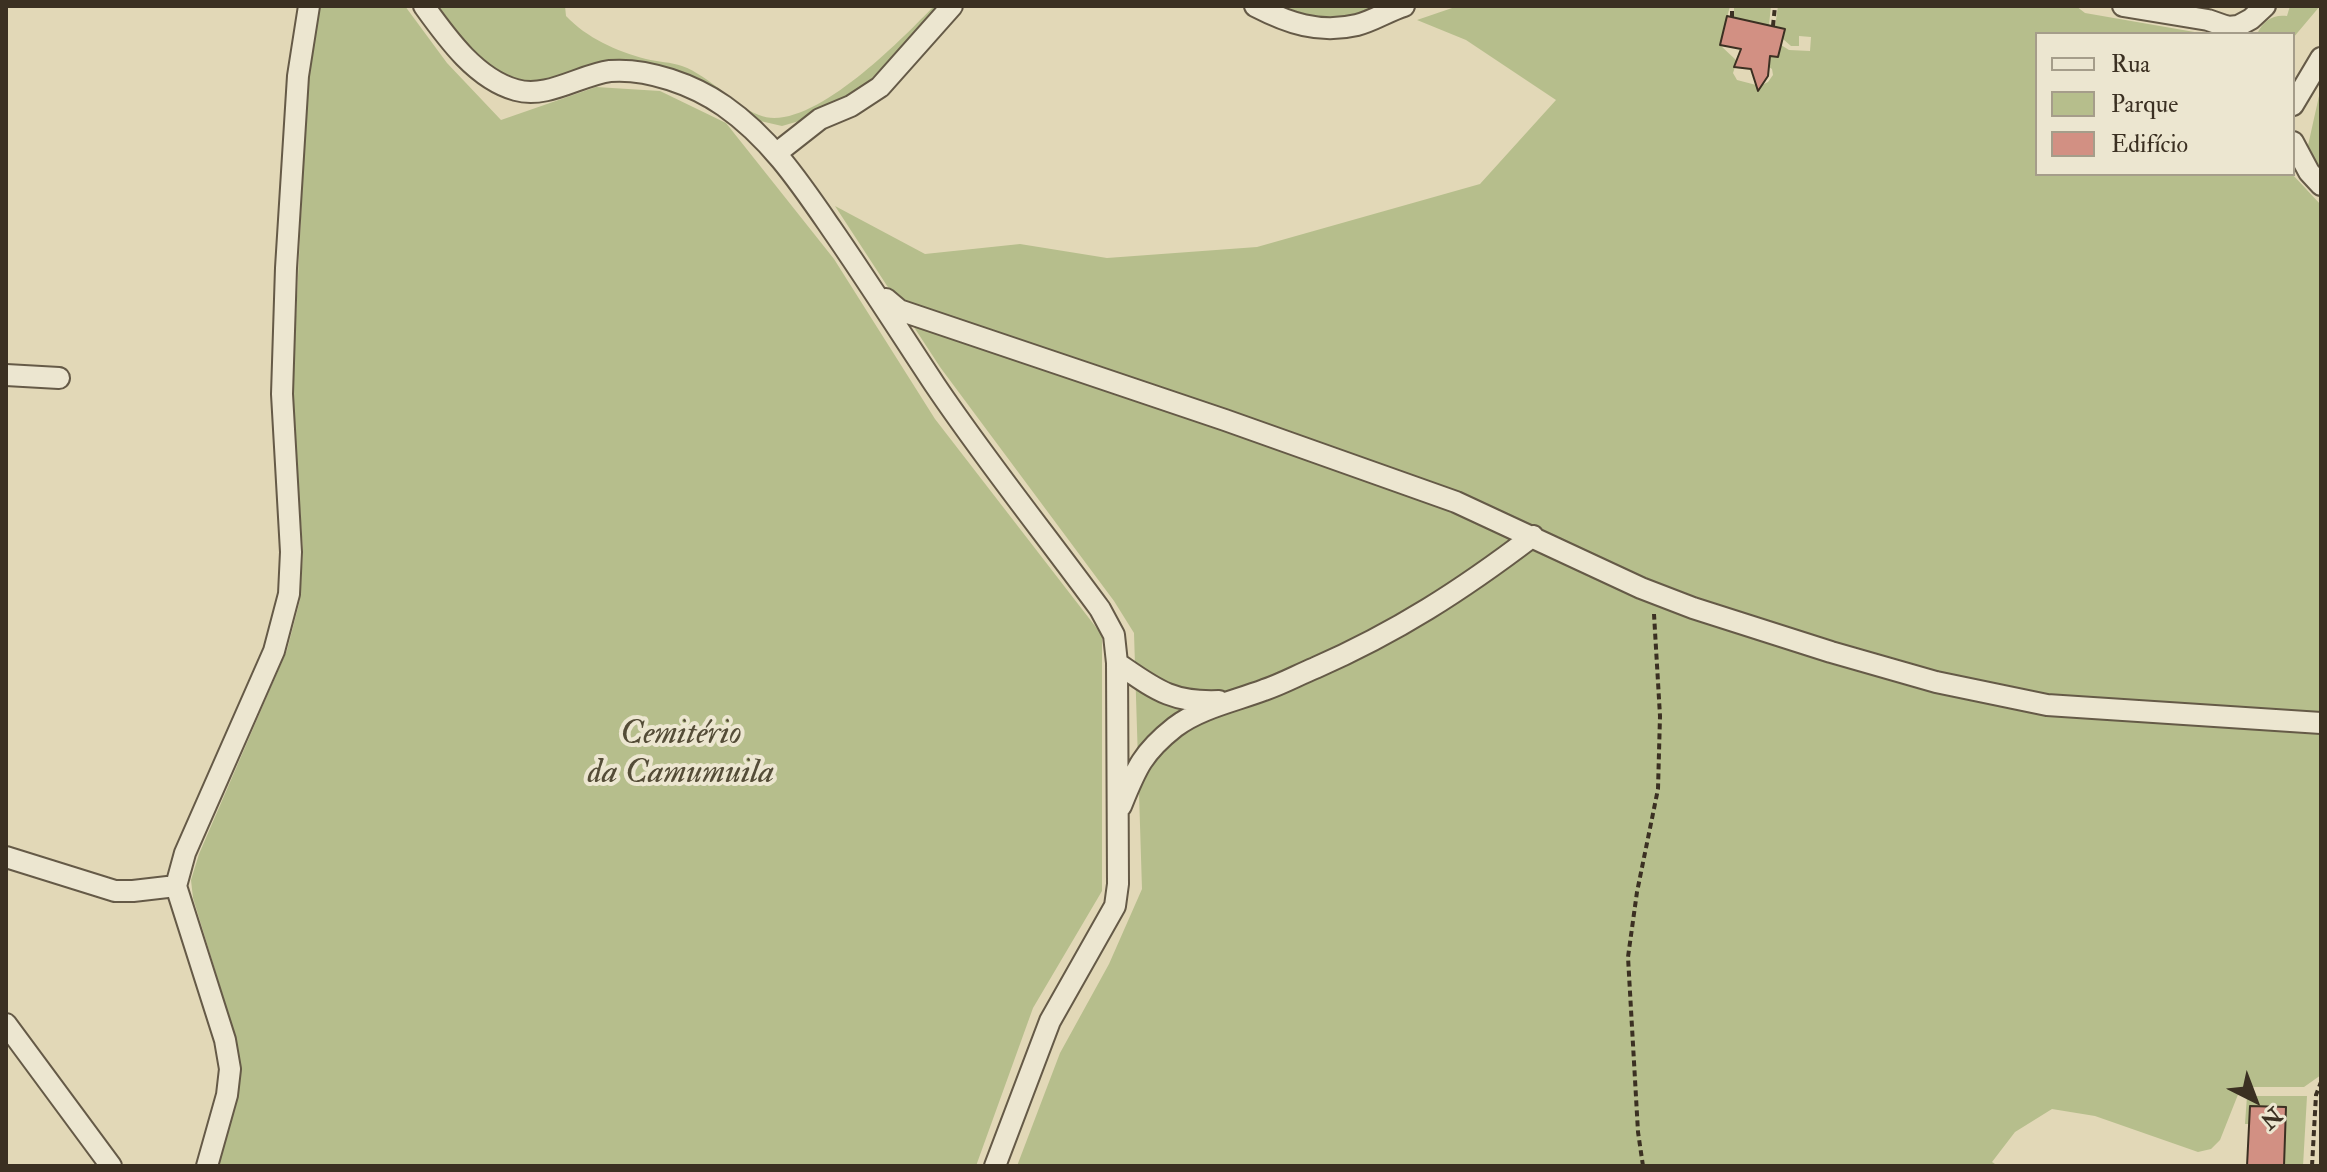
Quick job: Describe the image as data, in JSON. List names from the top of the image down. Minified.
{"parks":["Cemitério da Camumuila"],"legend":["Rua","Parque","Edifício"],"north":"bottom right"}
